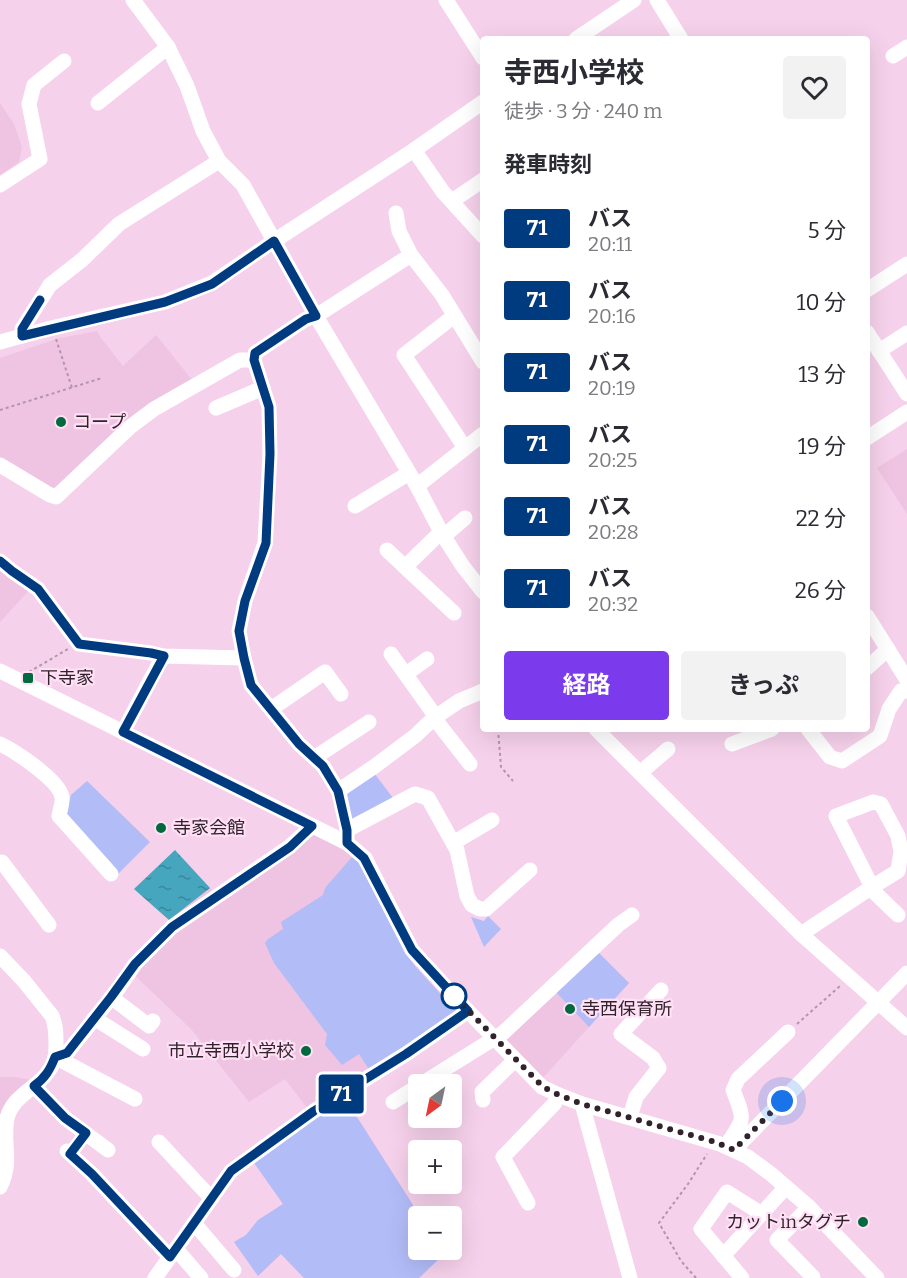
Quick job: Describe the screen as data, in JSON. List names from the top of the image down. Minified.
{"places":{"other":["コープ","寺家会館","寺西保育所","市立寺西小学校","カットinタグチ"],"transit":["下寺家"]},"lines":["bus line 71"],"north":"bottom left","page":{"on_map":"71","heading":[["寺西小学校","徒歩 · 3 分 · 240 m"],"発車時刻"],"list":[{"mark":"71","name":"バス","note":"20:11","value":"5 分"},{"mark":"71","name":"バス","note":"20:16","value":"10 分"},{"mark":"71","name":"バス","note":"20:19","value":"13 分"},{"mark":"71","name":"バス","note":"20:25","value":"19 分"},{"mark":"71","name":"バス","note":"20:28","value":"22 分"},{"mark":"71","name":"バス","note":"20:32","value":"26 分"}],"buttons":["経路","きっぷ"],"map_buttons":["+","−"]}}
